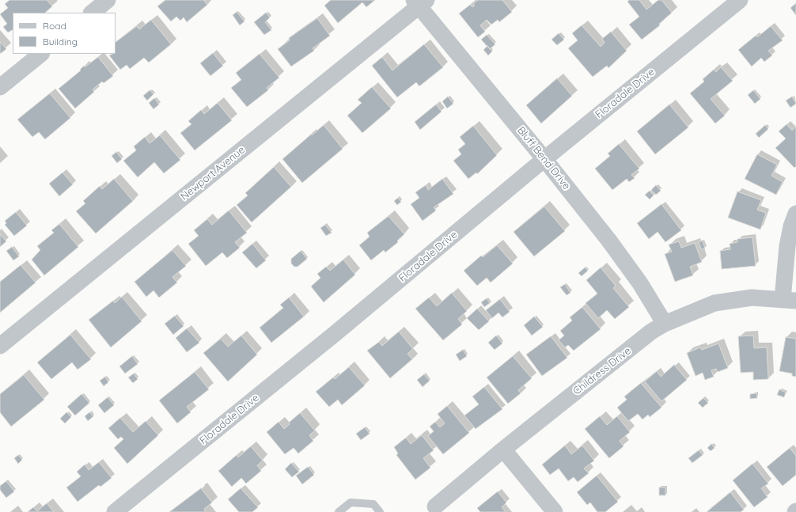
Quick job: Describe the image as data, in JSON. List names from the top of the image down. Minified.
{"streets":{"street":["Floradale Drive","Bluff Bend Drive","Newport Avenue","Childress Drive"]},"crossings":[["Floradale Drive","Bluff Bend Drive"],["Bluff Bend Drive","Newport Avenue"],["Bluff Bend Drive","Childress Drive"]],"legend":["Road","Building"]}
